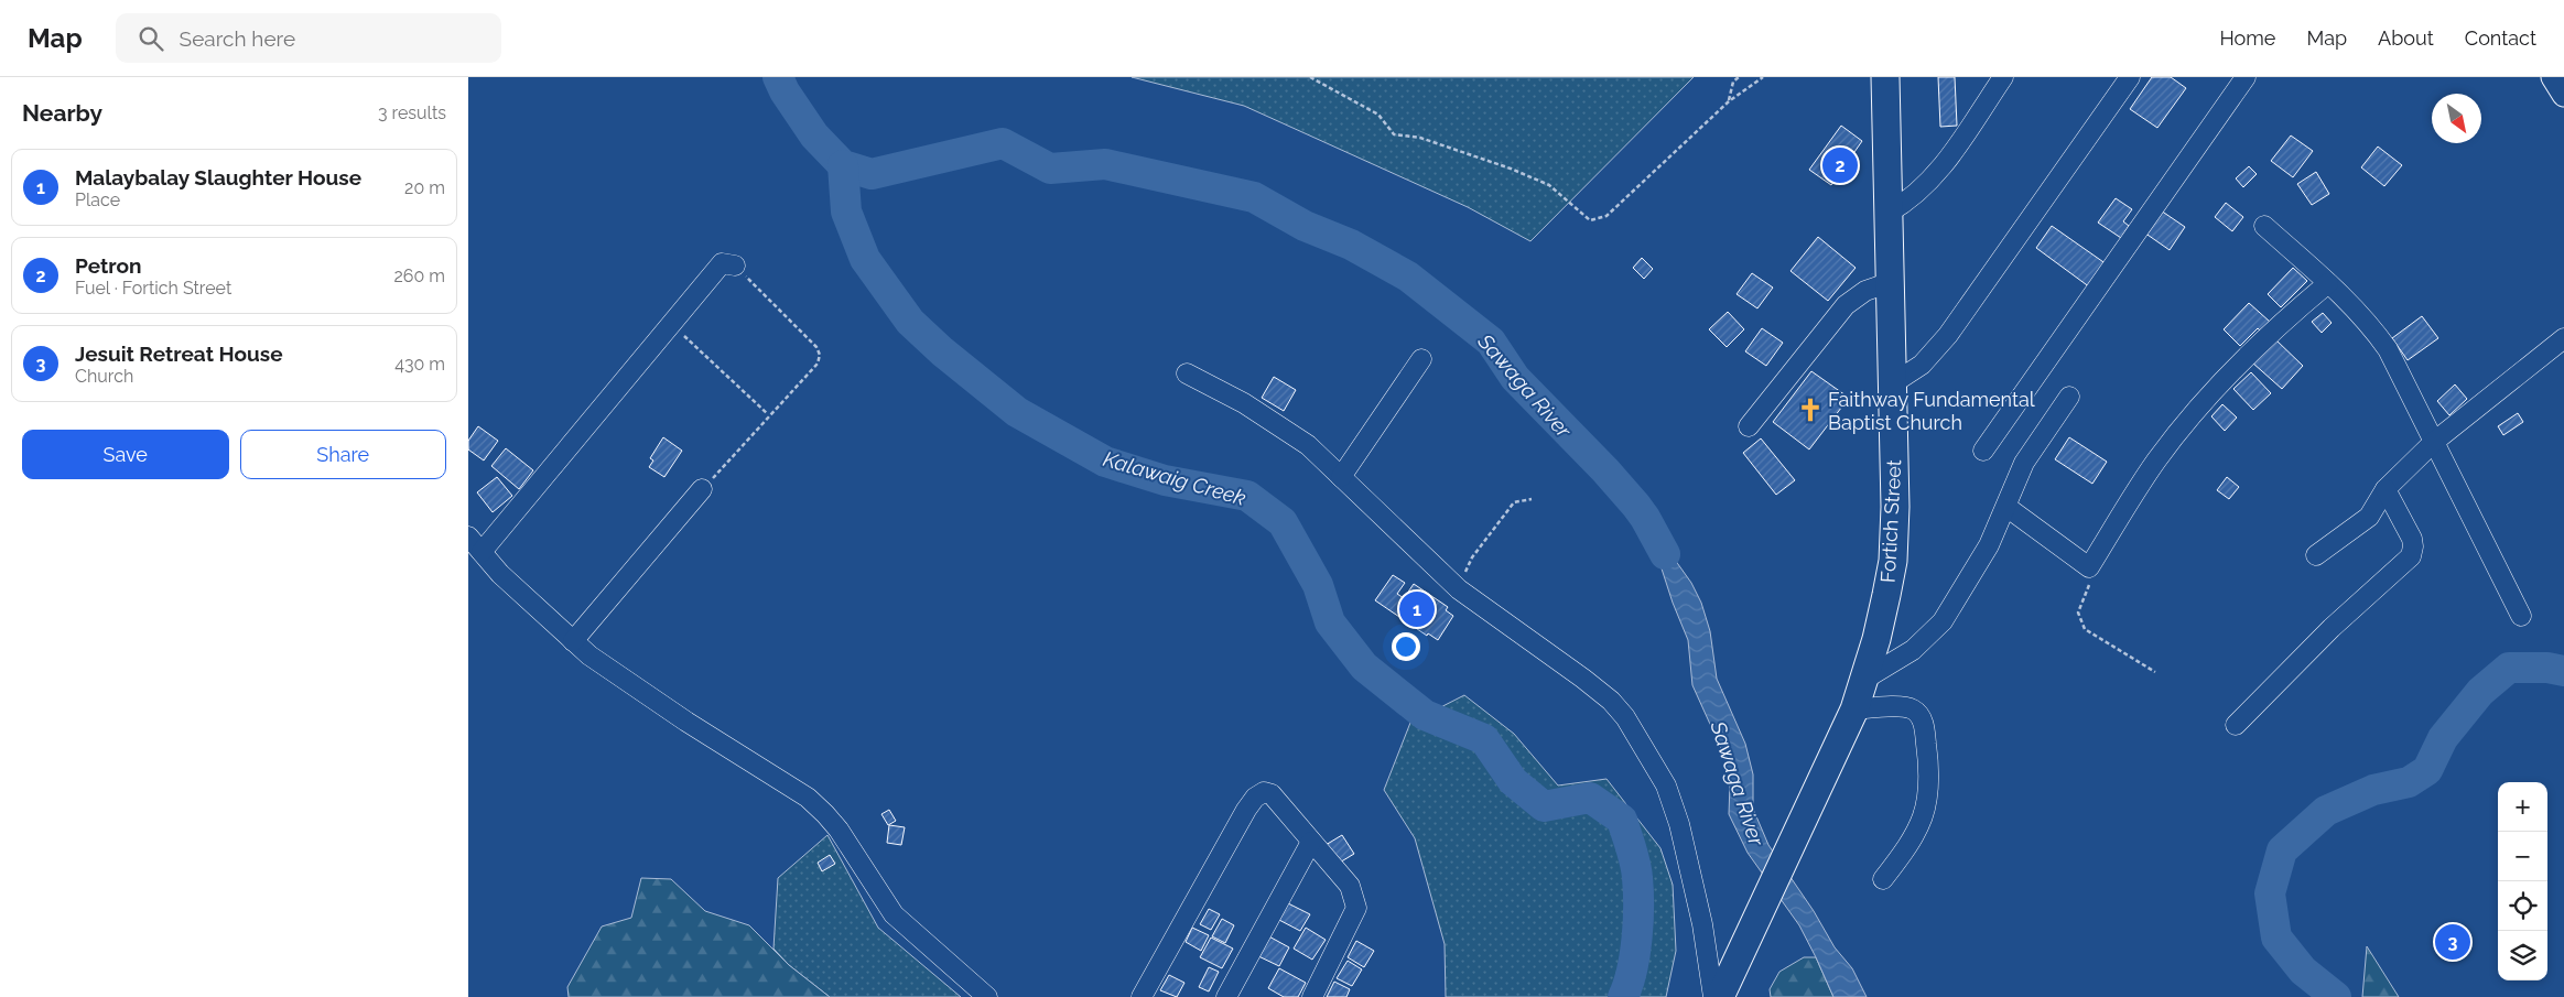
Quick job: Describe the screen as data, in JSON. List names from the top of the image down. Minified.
{"streets":{"highway":["Fortich Street"]},"water":["Sawaga River","Kalawaig Creek"],"places":{"church":["Faithway Fundamental Baptist Church"]},"north":"bottom right","page":{"header":"Map","search":"Search here","nav":["Home","Map","About","Contact"],"heading":["Nearby","3 results"],"pins":["2","1","3"],"list":[{"mark":"1","name":"Malaybalay Slaughter House","note":"Place","value":"20 m"},{"mark":"2","name":"Petron","note":"Fuel · Fortich Street","value":"260 m"},{"mark":"3","name":"Jesuit Retreat House","note":"Church","value":"430 m"}],"buttons":["Save","Share"],"map_buttons":["+","−"]}}
